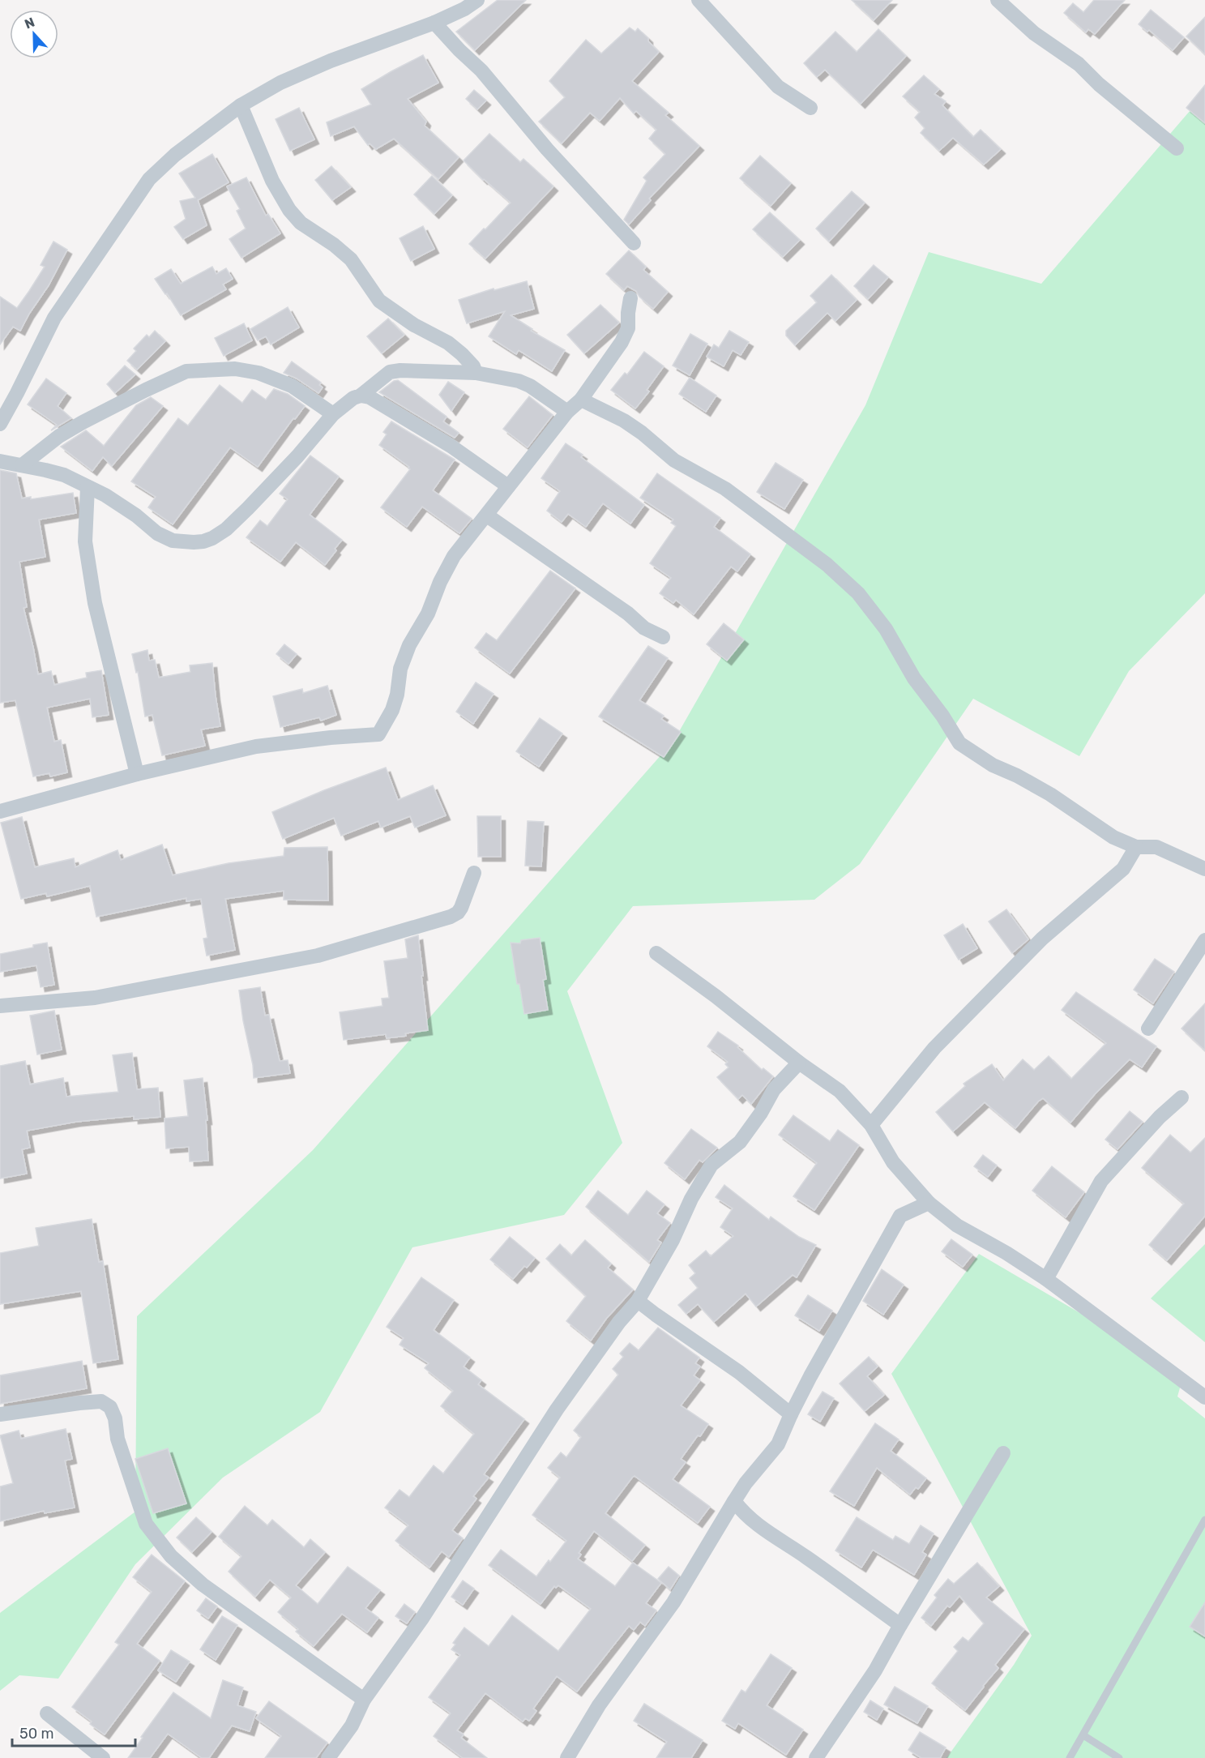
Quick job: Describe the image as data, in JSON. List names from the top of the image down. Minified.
{"scale_bar":"50 m","north":"top"}
